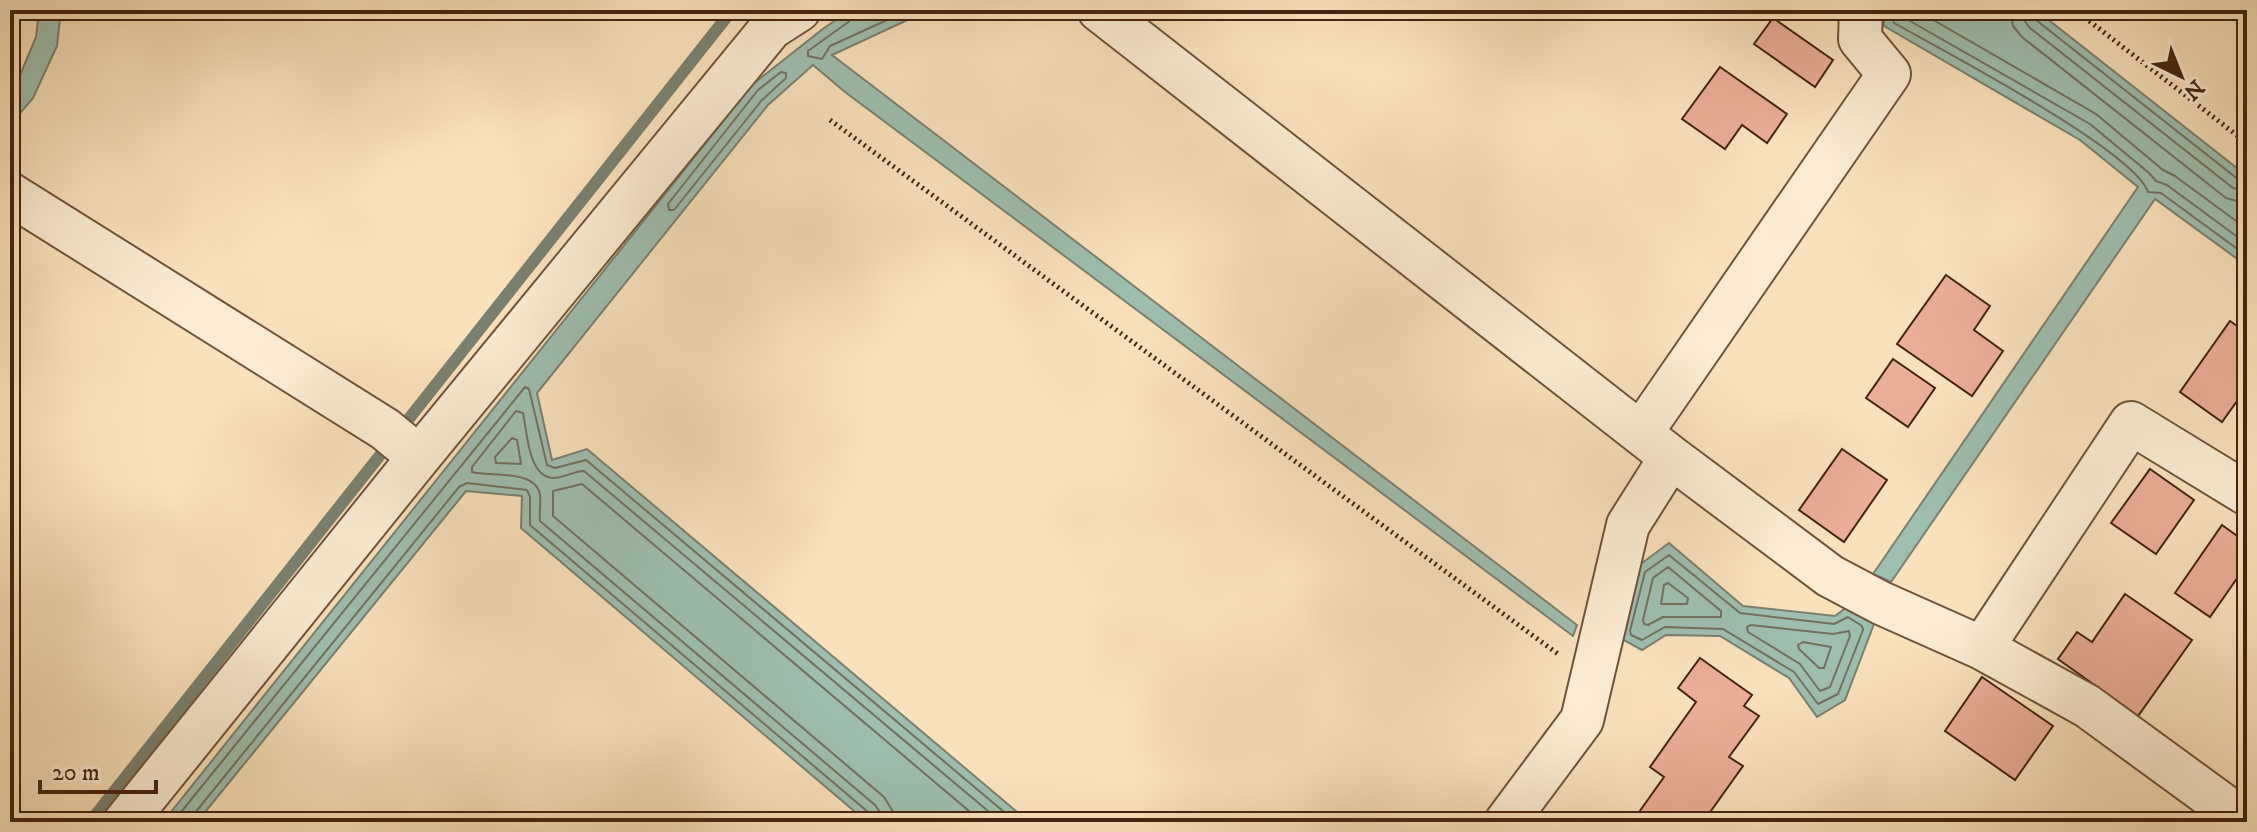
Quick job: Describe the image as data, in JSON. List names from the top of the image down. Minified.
{"scale_bar":"20 m","north":"bottom right"}
